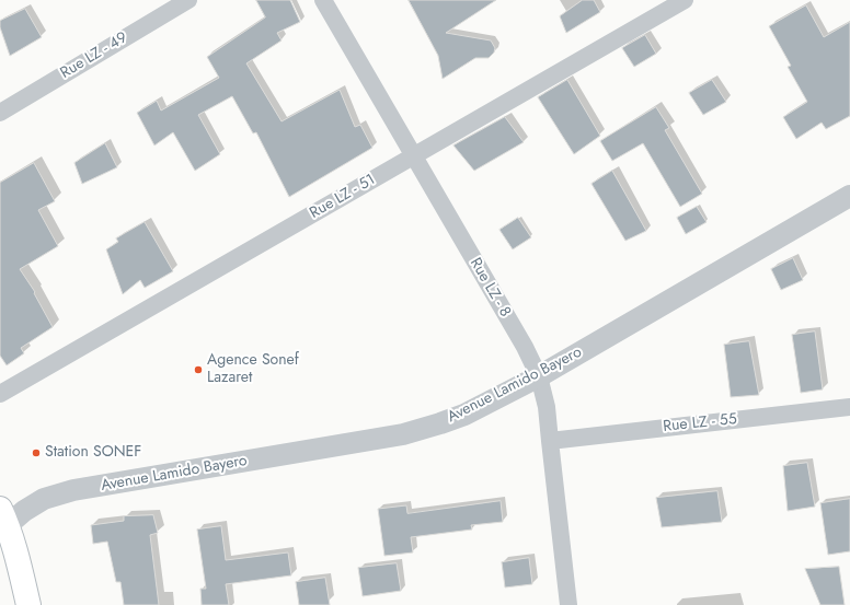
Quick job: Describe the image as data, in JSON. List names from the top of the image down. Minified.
{"streets":{"street":["Rue LZ - 49","Rue LZ - 51","Rue LZ - 8","Avenue Lamido Bayero","Rue LZ - 55"]},"crossings":[["Rue LZ - 51","Rue LZ - 8"],["Rue LZ - 8","Avenue Lamido Bayero"],["Rue LZ - 8","Rue LZ - 55"]],"places":["Agence Sonef Lazaret","Station SONEF"]}
